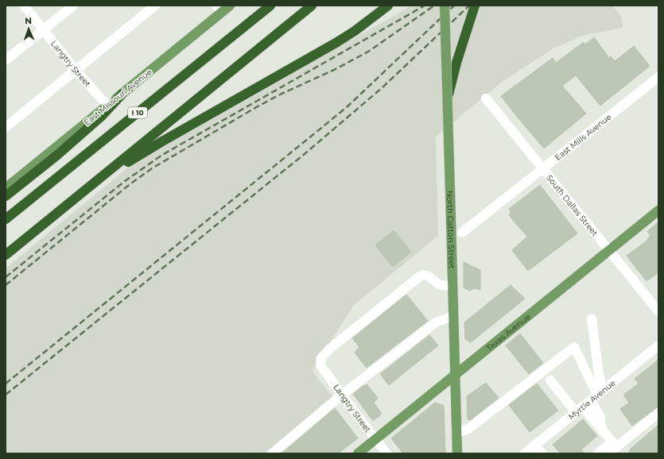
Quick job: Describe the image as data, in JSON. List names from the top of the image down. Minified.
{"streets":{"highway":["I 10"],"main road":["East Missouri Avenue","North Cotton Street","Texas Avenue"],"street":["Langtry Street","East Mills Avenue","South Dallas Street","Myrtle Avenue"]},"crossings":[["Langtry Street","East Missouri Avenue"],["Langtry Street","North Cotton Street"],["Langtry Street","Texas Avenue"],["East Mills Avenue","South Dallas Street"],["South Dallas Street","Texas Avenue"],["North Cotton Street","Texas Avenue"]],"north":"top"}
